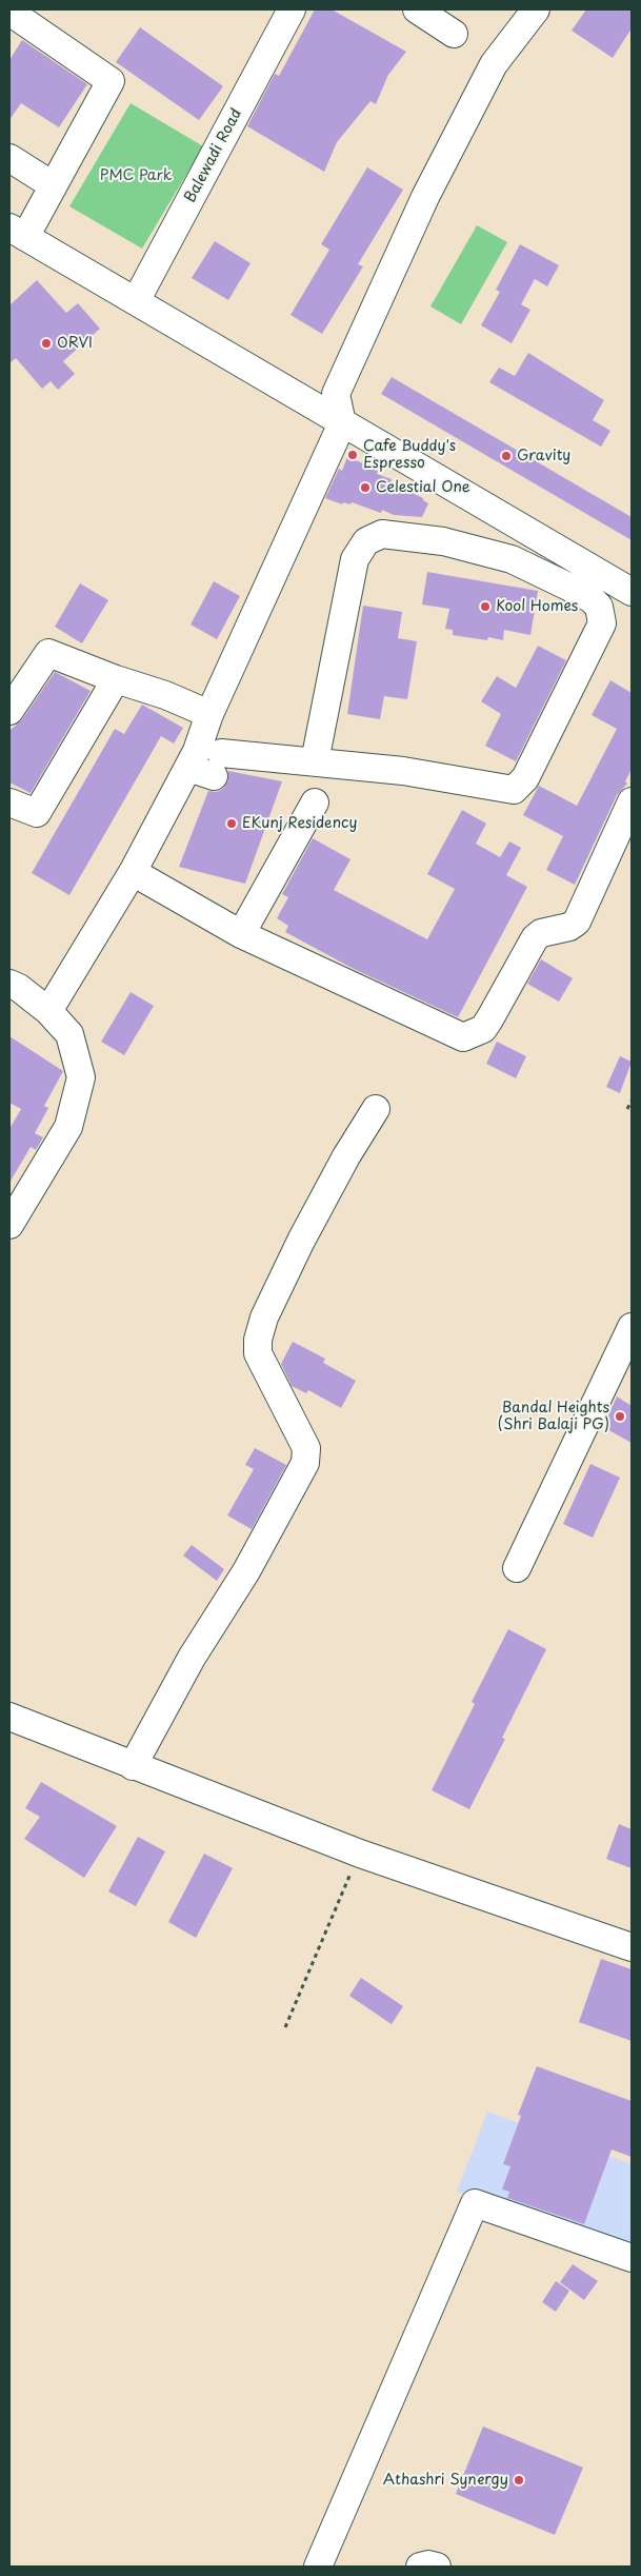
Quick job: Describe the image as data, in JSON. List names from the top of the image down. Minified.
{"streets":{"street":["Balewadi Road"]},"parks":["PMC Park"],"places":["ORVI","Cafe Buddy's Espresso","Gravity","Celestial One","Kool Homes","EKunj Residency","Bandal Heights (Shri Balaji PG)","Athashri Synergy"]}
